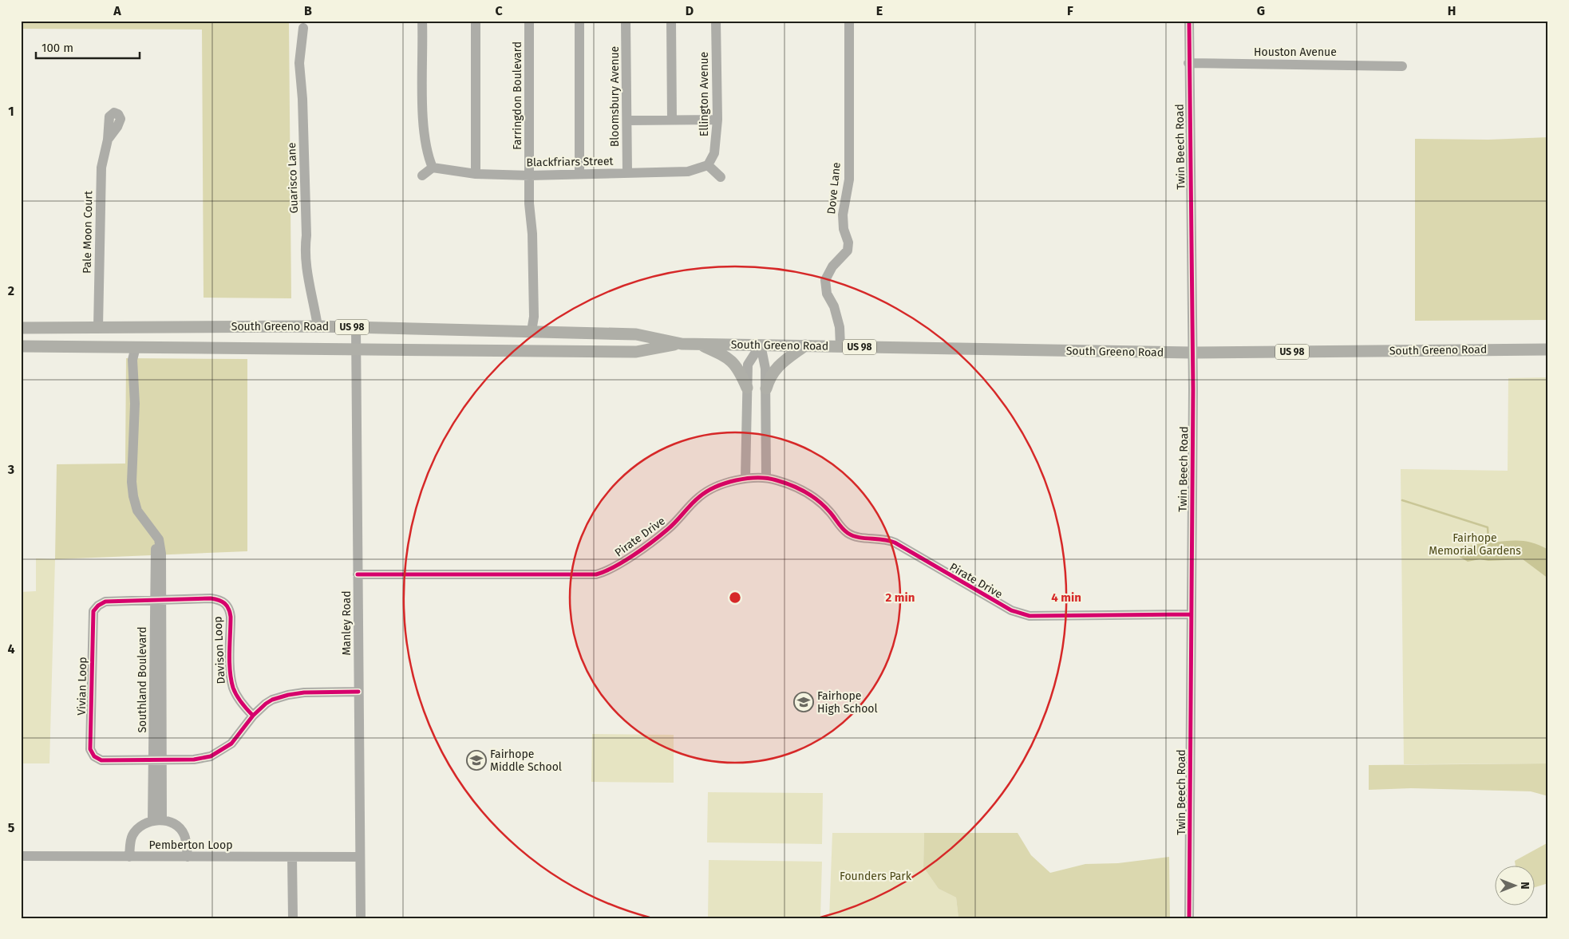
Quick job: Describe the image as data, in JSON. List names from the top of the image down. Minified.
{"streets":{"main road":["South Greeno Road","US 98"],"street":["Houston Avenue","Ellington Avenue","Farringdon Boulevard","Bloomsbury Avenue","Twin Beech Road","Blackfriars Street","Guarisco Lane","Dove Lane","Pale Moon Court","Pirate Drive","Manley Road","Davison Loop","Southland Boulevard","Vivian Loop","Pemberton Loop"]},"crossings":[["Houston Avenue","Twin Beech Road"],["Ellington Avenue","Blackfriars Street"],["Farringdon Boulevard","Blackfriars Street"],["Farringdon Boulevard","South Greeno Road"],["Bloomsbury Avenue","Blackfriars Street"],["Twin Beech Road","South Greeno Road"],["Twin Beech Road","Pirate Drive"],["Guarisco Lane","South Greeno Road"],["Dove Lane","South Greeno Road"],["Pale Moon Court","South Greeno Road"],["South Greeno Road","Manley Road"],["South Greeno Road","Southland Boulevard"],["Pirate Drive","Manley Road"],["Manley Road","Vivian Loop"],["Manley Road","Pemberton Loop"],["Davison Loop","Southland Boulevard"],["Davison Loop","Vivian Loop"],["Southland Boulevard","Vivian Loop"]],"parks":["Fairhope Memorial Gardens","Founders Park"],"places":{"school or university":["Fairhope High School","Fairhope Middle School"]},"scale_bar":"100 m","north":"right","grid":{"columns":["A","B","C","D","E","F","G","H"],"rows":["1","2","3","4","5"]},"rings":["2 min","4 min"]}
